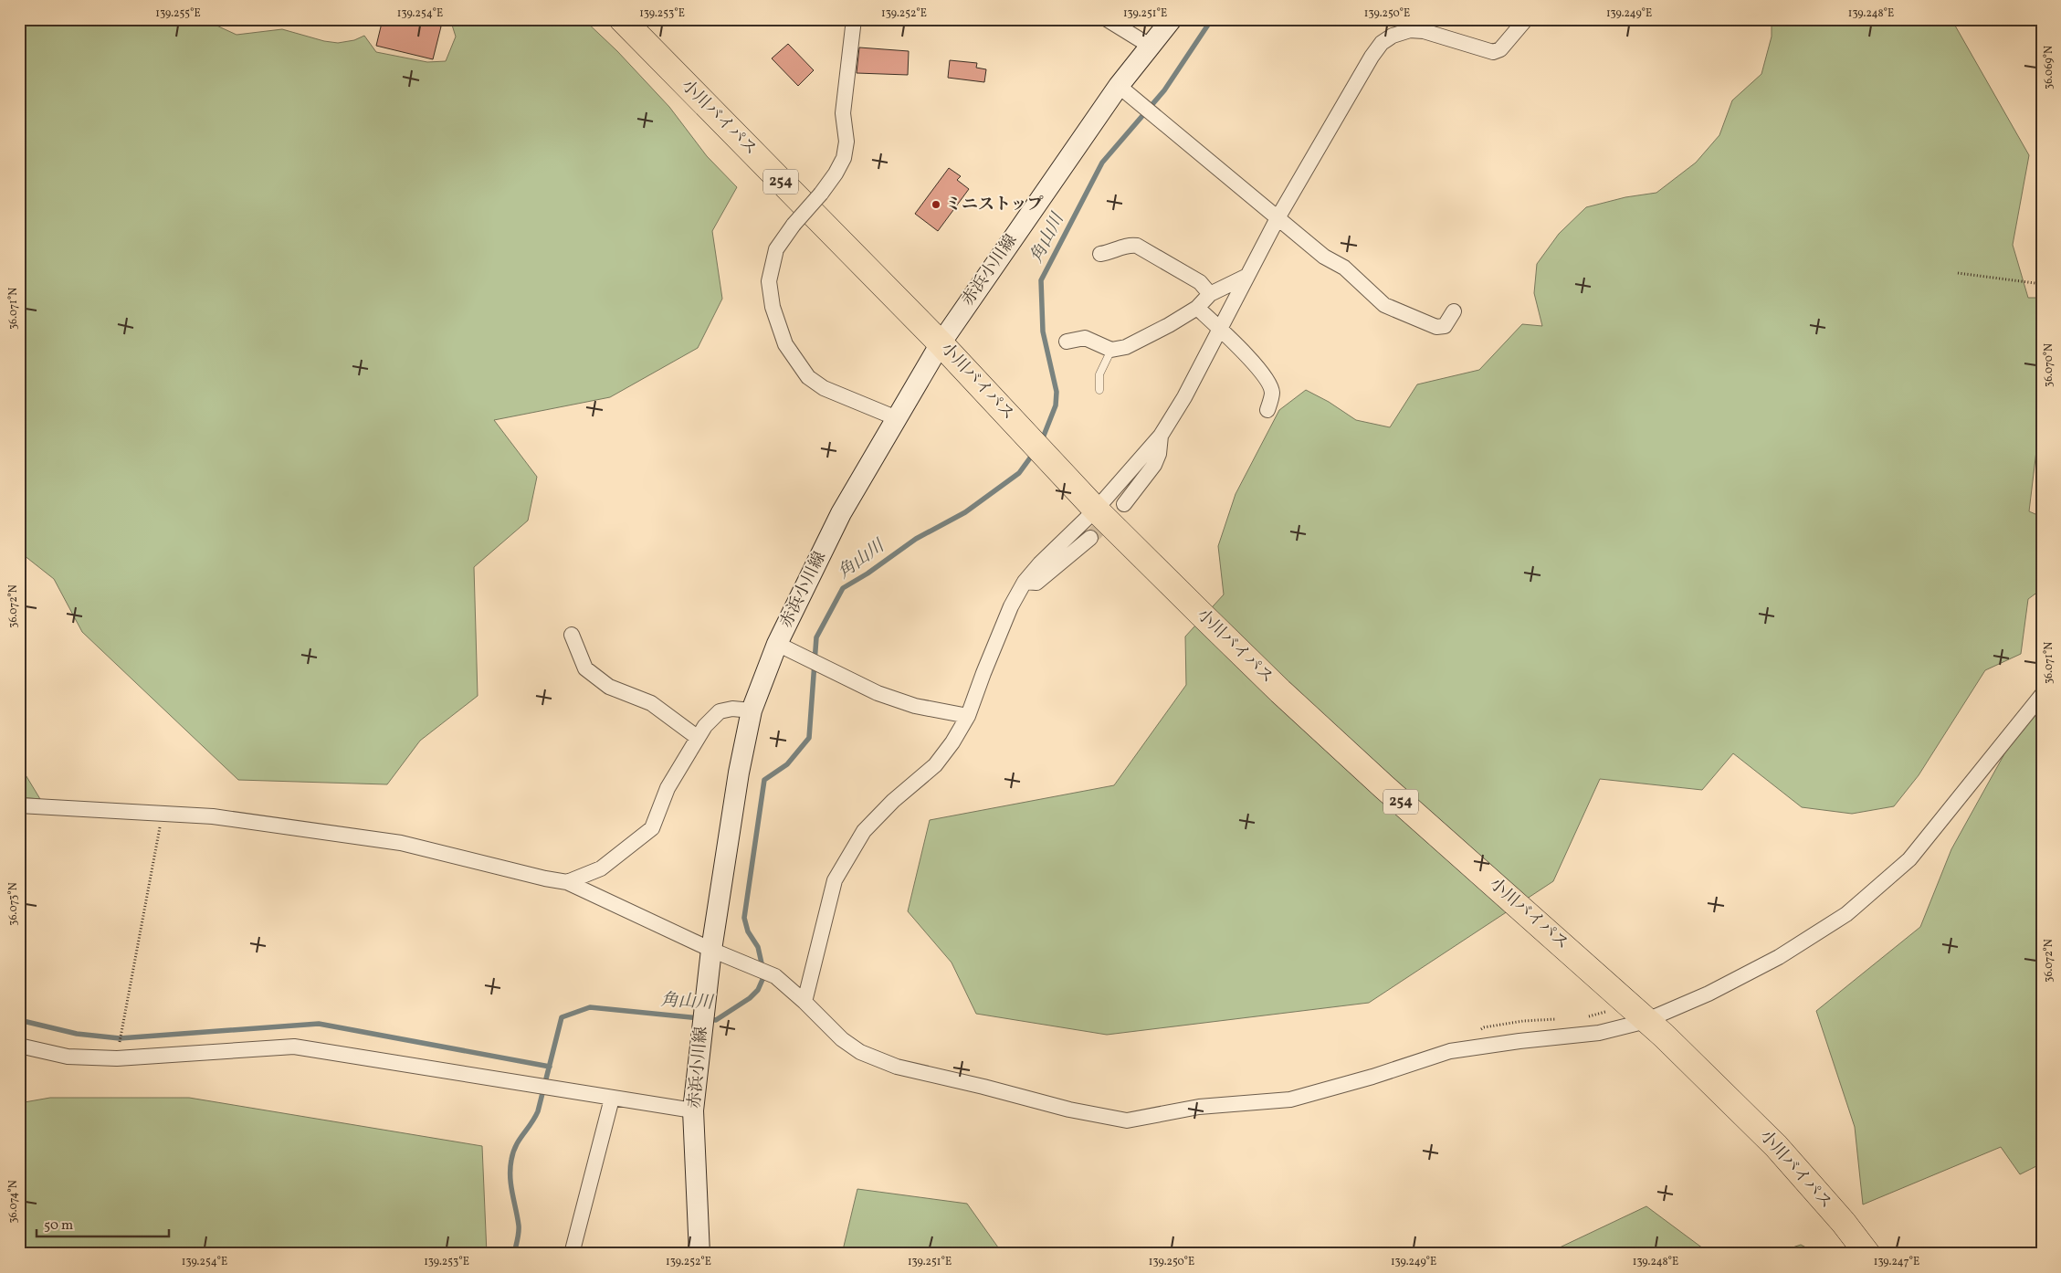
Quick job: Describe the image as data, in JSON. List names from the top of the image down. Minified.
{"streets":{"highway":["小川バイパス","254"],"main road":["赤浜小川線"]},"crossings":[["小川バイパス","赤浜小川線"]],"water":["角山川"],"places":["ミニストップ"],"scale_bar":"50 m","coordinates":["139.255°E","139.254°E","139.253°E","139.252°E","139.251°E","139.250°E","139.249°E","139.248°E","36.069°N","36.071°N","36.070°N","36.072°N","36.073°N","36.074°N","139.247°E"]}
